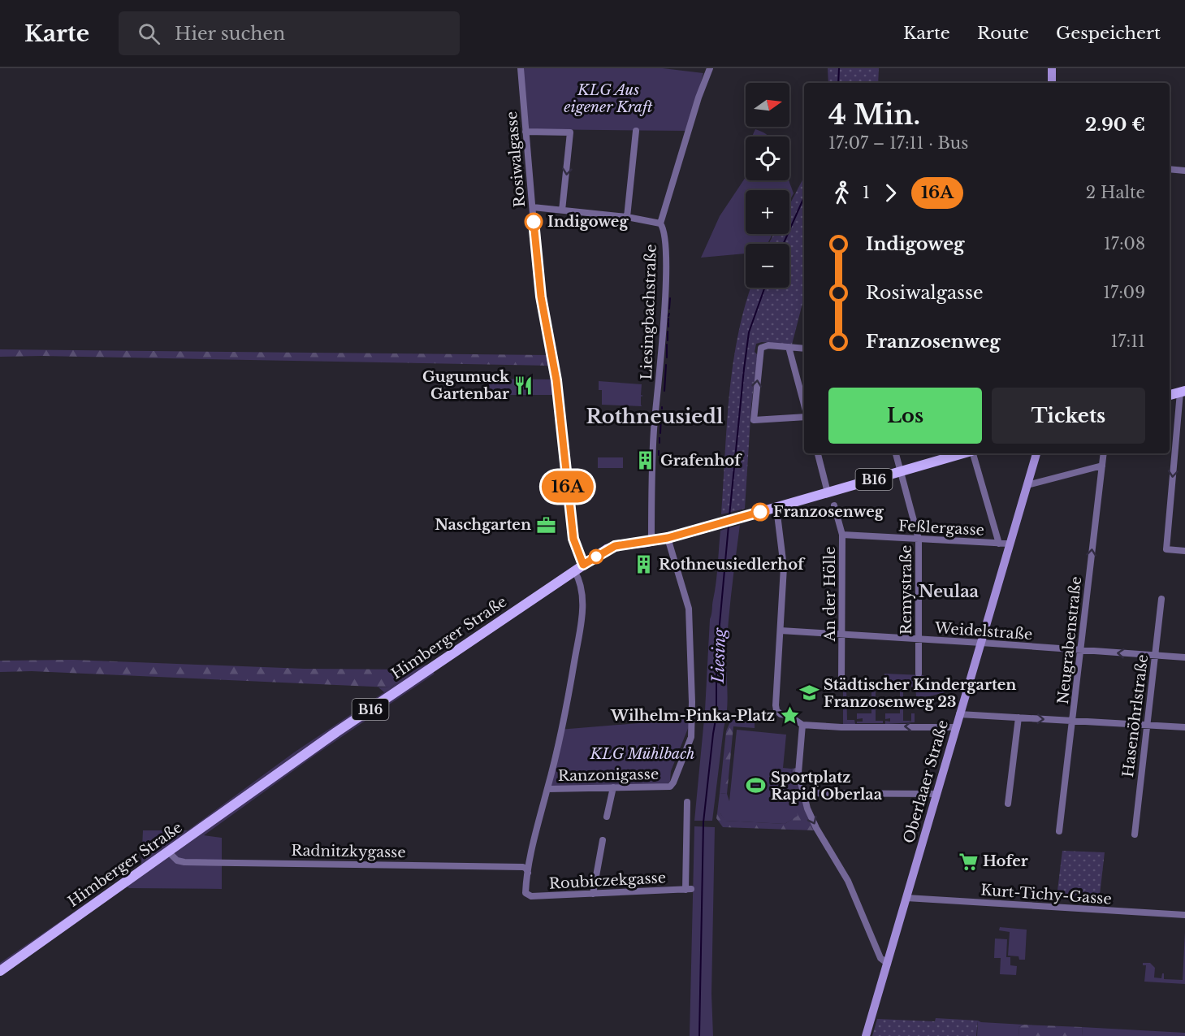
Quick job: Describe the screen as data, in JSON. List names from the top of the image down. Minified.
{"streets":{"main road":["B16","Himberger Straße","Oberlaaer Straße"],"street":["Rosiwalgasse","Liesingbachstraße","Feßlergasse","Remystraße","An der Hölle","Weidelstraße","Neugrabenstraße","Hasenöhrlstraße","Ranzonigasse","Radnitzkygasse","Roubiczekgasse","Kurt-Tichy-Gasse"]},"crossings":[["Rosiwalgasse","Himberger Straße"],["Liesingbachstraße","Himberger Straße"],["Feßlergasse","Remystraße"],["Feßlergasse","An der Hölle"],["Feßlergasse","Oberlaaer Straße"],["Remystraße","Weidelstraße"],["Remystraße","Himberger Straße"],["An der Hölle","Weidelstraße"],["Weidelstraße","Neugrabenstraße"],["Weidelstraße","Hasenöhrlstraße"],["Weidelstraße","Oberlaaer Straße"],["Himberger Straße","Ranzonigasse"],["Himberger Straße","Radnitzkygasse"],["Oberlaaer Straße","Kurt-Tichy-Gasse"],["Radnitzkygasse","Roubiczekgasse"]],"one_way":["Neugrabenstraße"],"districts":["Rothneusiedl","Neulaa"],"water":["Liesing"],"parks":["KLG Aus eigener Kraft","KLG Mühlbach"],"places":{"other":["Indigoweg","Franzosenweg"],"restaurant":["Gugumuck Gartenbar"],"building":["Grafenhof","Rothneusiedlerhof"],"office":["Naschgarten"],"school or university":["Städtischer Kindergarten Franzosenweg 23"],"place":["Wilhelm-Pinka-Platz"],"sports":["Sportplatz Rapid Oberlaa"],"supermarket":["Hofer"]},"lines":["bus line 16A"],"north":"right","page":{"header":"Karte","search":"Hier suchen","nav":["Karte","Route","Gespeichert"],"on_map":"16A","map_buttons":["+","−"],"heading":["4 Min.","17:07 – 17:11 · Bus","2.90 €"],"legs":["1","16A","2 Halte"],"list":[{"name":"Indigoweg","value":"17:08"},{"name":"Rosiwalgasse","value":"17:09"},{"name":"Franzosenweg","value":"17:11"}],"buttons":["Los","Tickets"]}}
